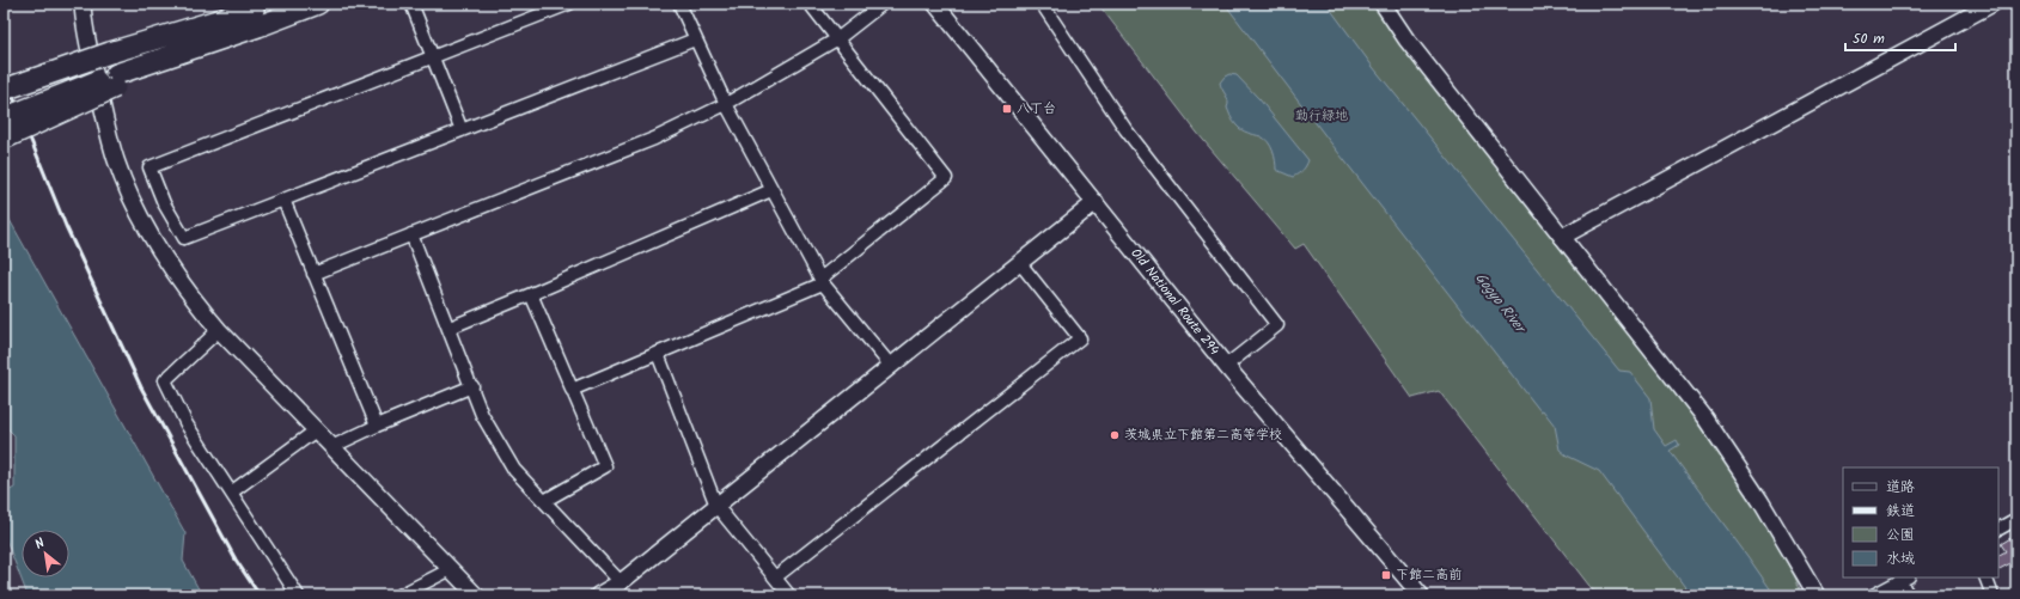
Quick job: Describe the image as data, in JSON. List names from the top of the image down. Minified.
{"streets":{"street":["Old National Route 294"]},"water":["Gogyo River"],"parks":["勤行緑地"],"places":{"transit":["八丁台","下館二高前"],"other":["茨城県立下館第二高等学校"]},"legend":["道路","鉄道","公園","水域"],"scale_bar":"50 m","north":"top left"}
